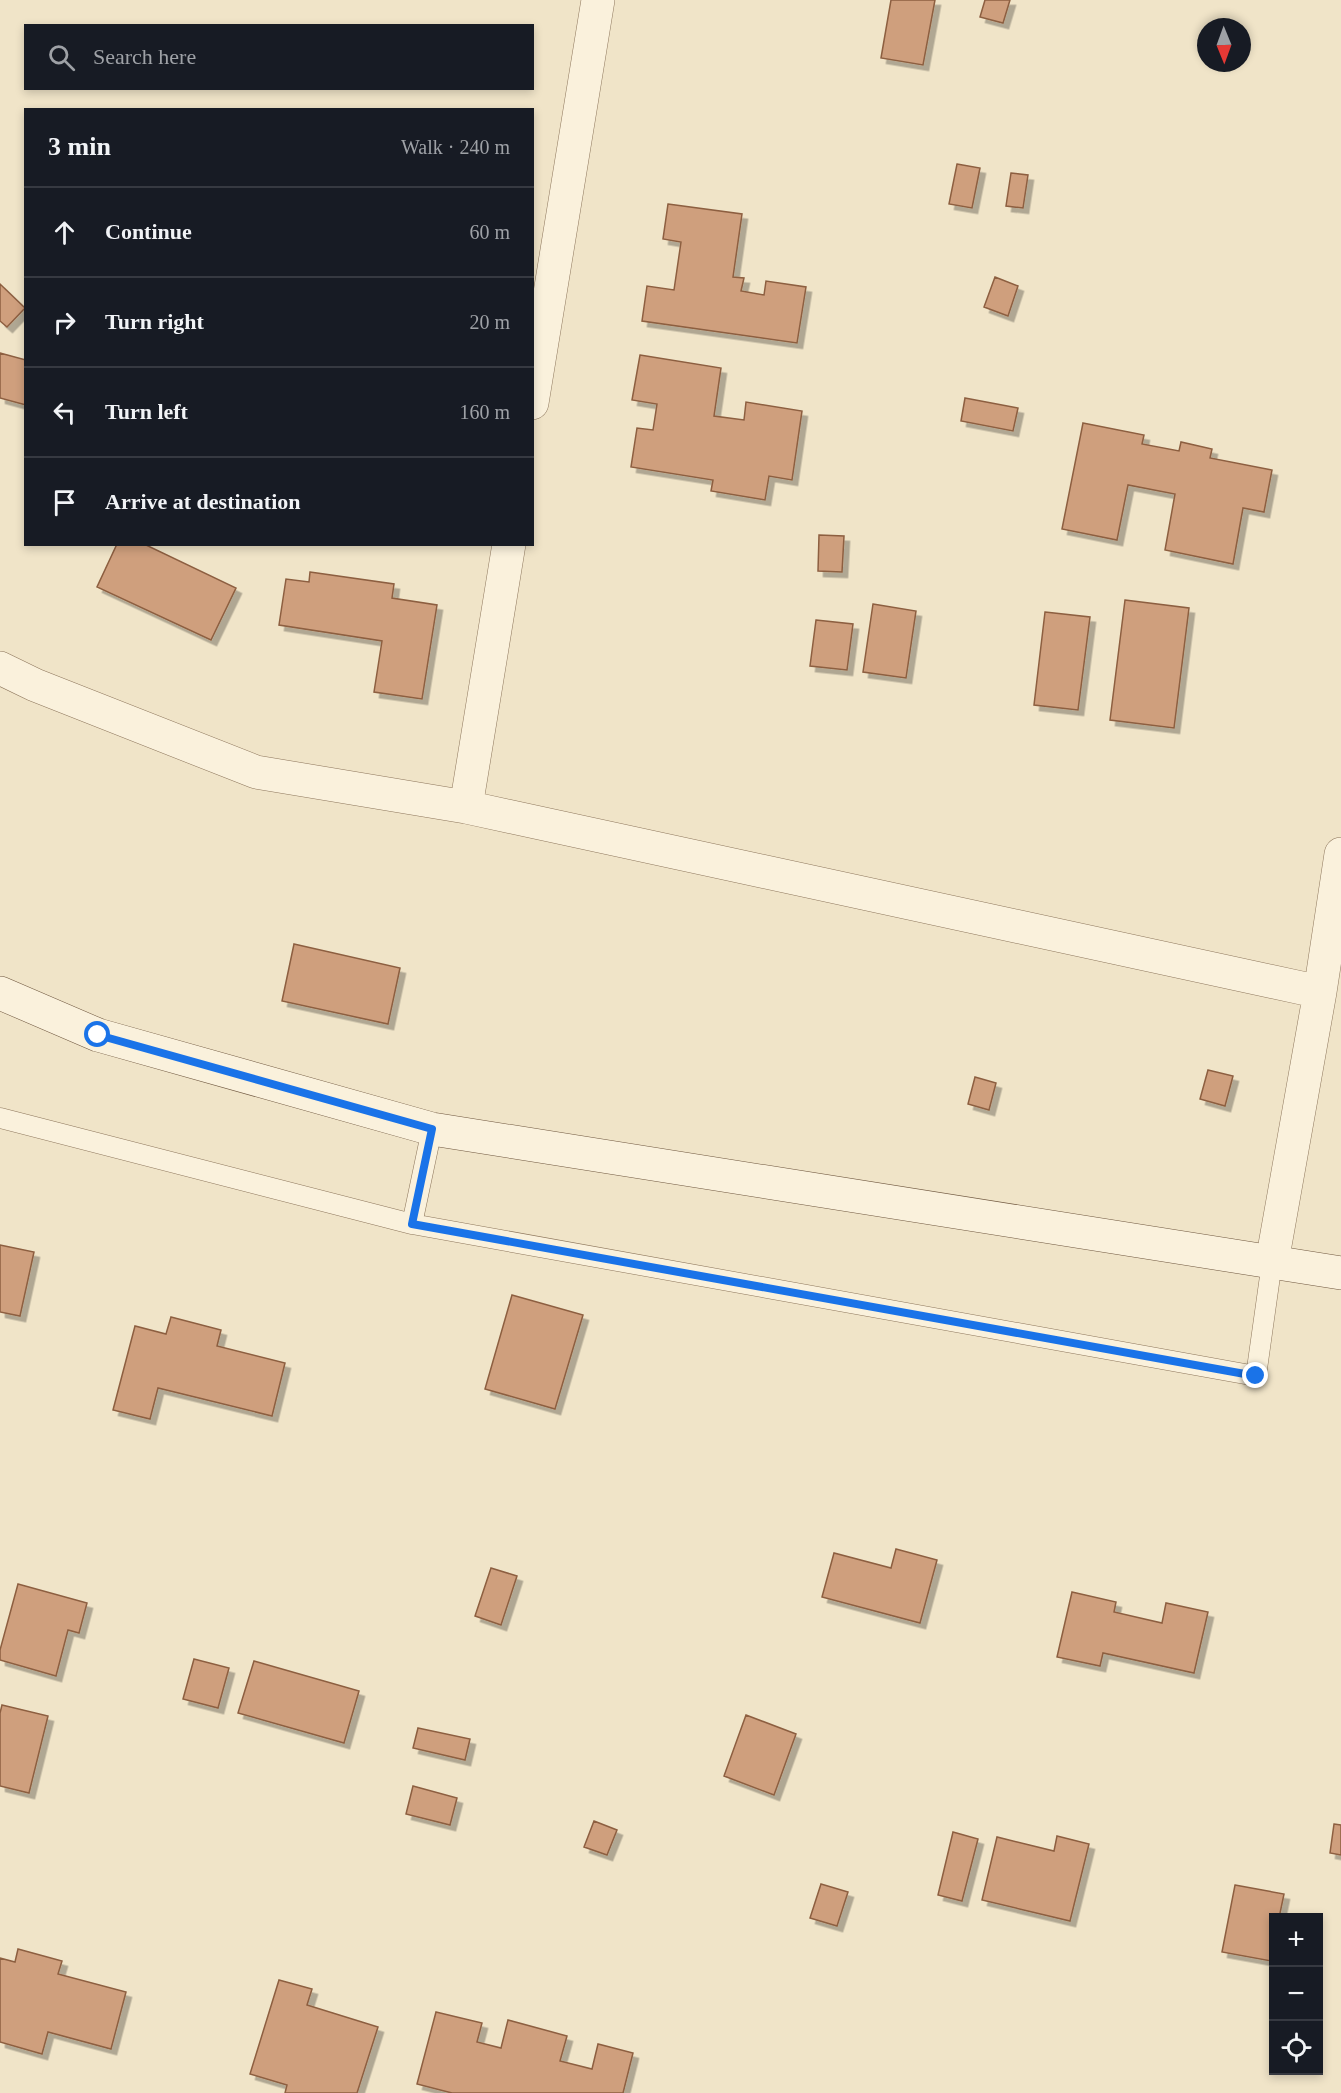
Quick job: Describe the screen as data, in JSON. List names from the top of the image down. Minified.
{"north":"bottom","page":{"search":"Search here","heading":["3 min","Walk · 240 m"],"list":[["Continue","60 m"],["Turn right","20 m"],["Turn left","160 m"],"Arrive at destination"],"map_buttons":["+","−"]}}
